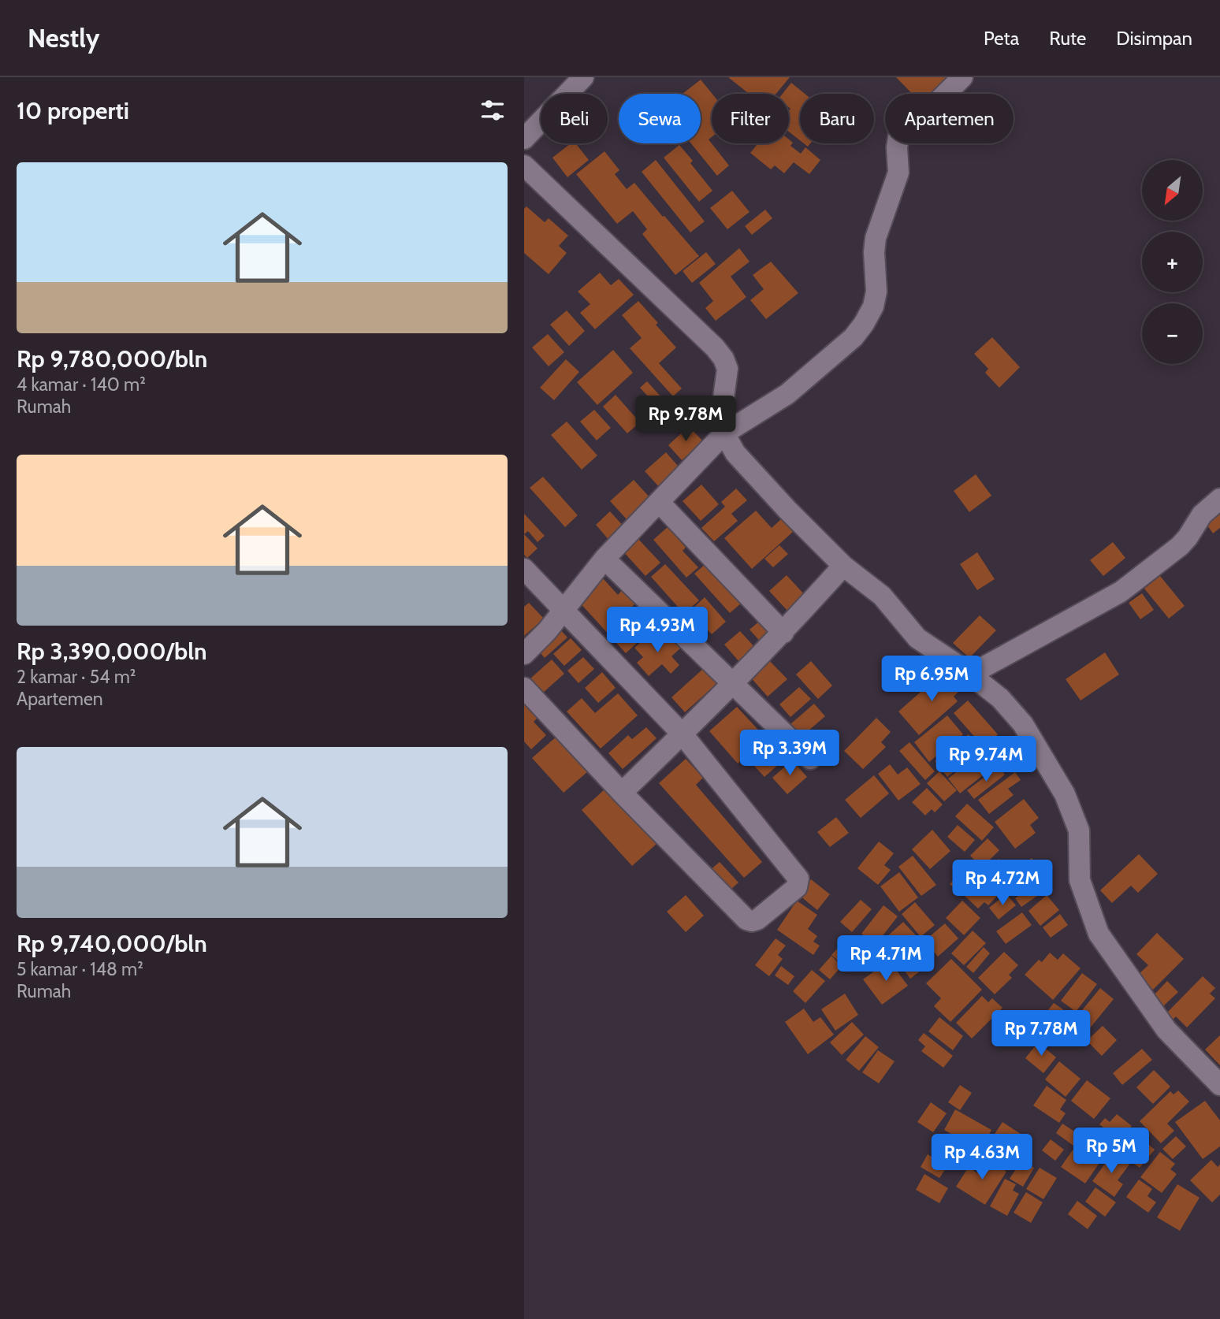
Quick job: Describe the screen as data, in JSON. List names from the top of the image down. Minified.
{"north":"bottom left","page":{"header":"Nestly","nav":["Peta","Rute","Disimpan"],"heading":"10 properti","chip":["Beli","Sewa","Filter","Baru","Apartemen"],"list":[{"name":"Rp 9,780,000/bln","note":"4 kamar · 140 m² · Rumah"},{"name":"Rp 3,390,000/bln","note":"2 kamar · 54 m² · Apartemen"},{"name":"Rp 9,740,000/bln","note":"5 kamar · 148 m² · Rumah"}],"map_buttons":["+","−"],"price":["Rp 9.78M","Rp 4.93M","Rp 6.95M","Rp 3.39M","Rp 9.74M","Rp 4.72M","Rp 4.71M","Rp 7.78M","Rp 5M","Rp 4.63M"]}}
